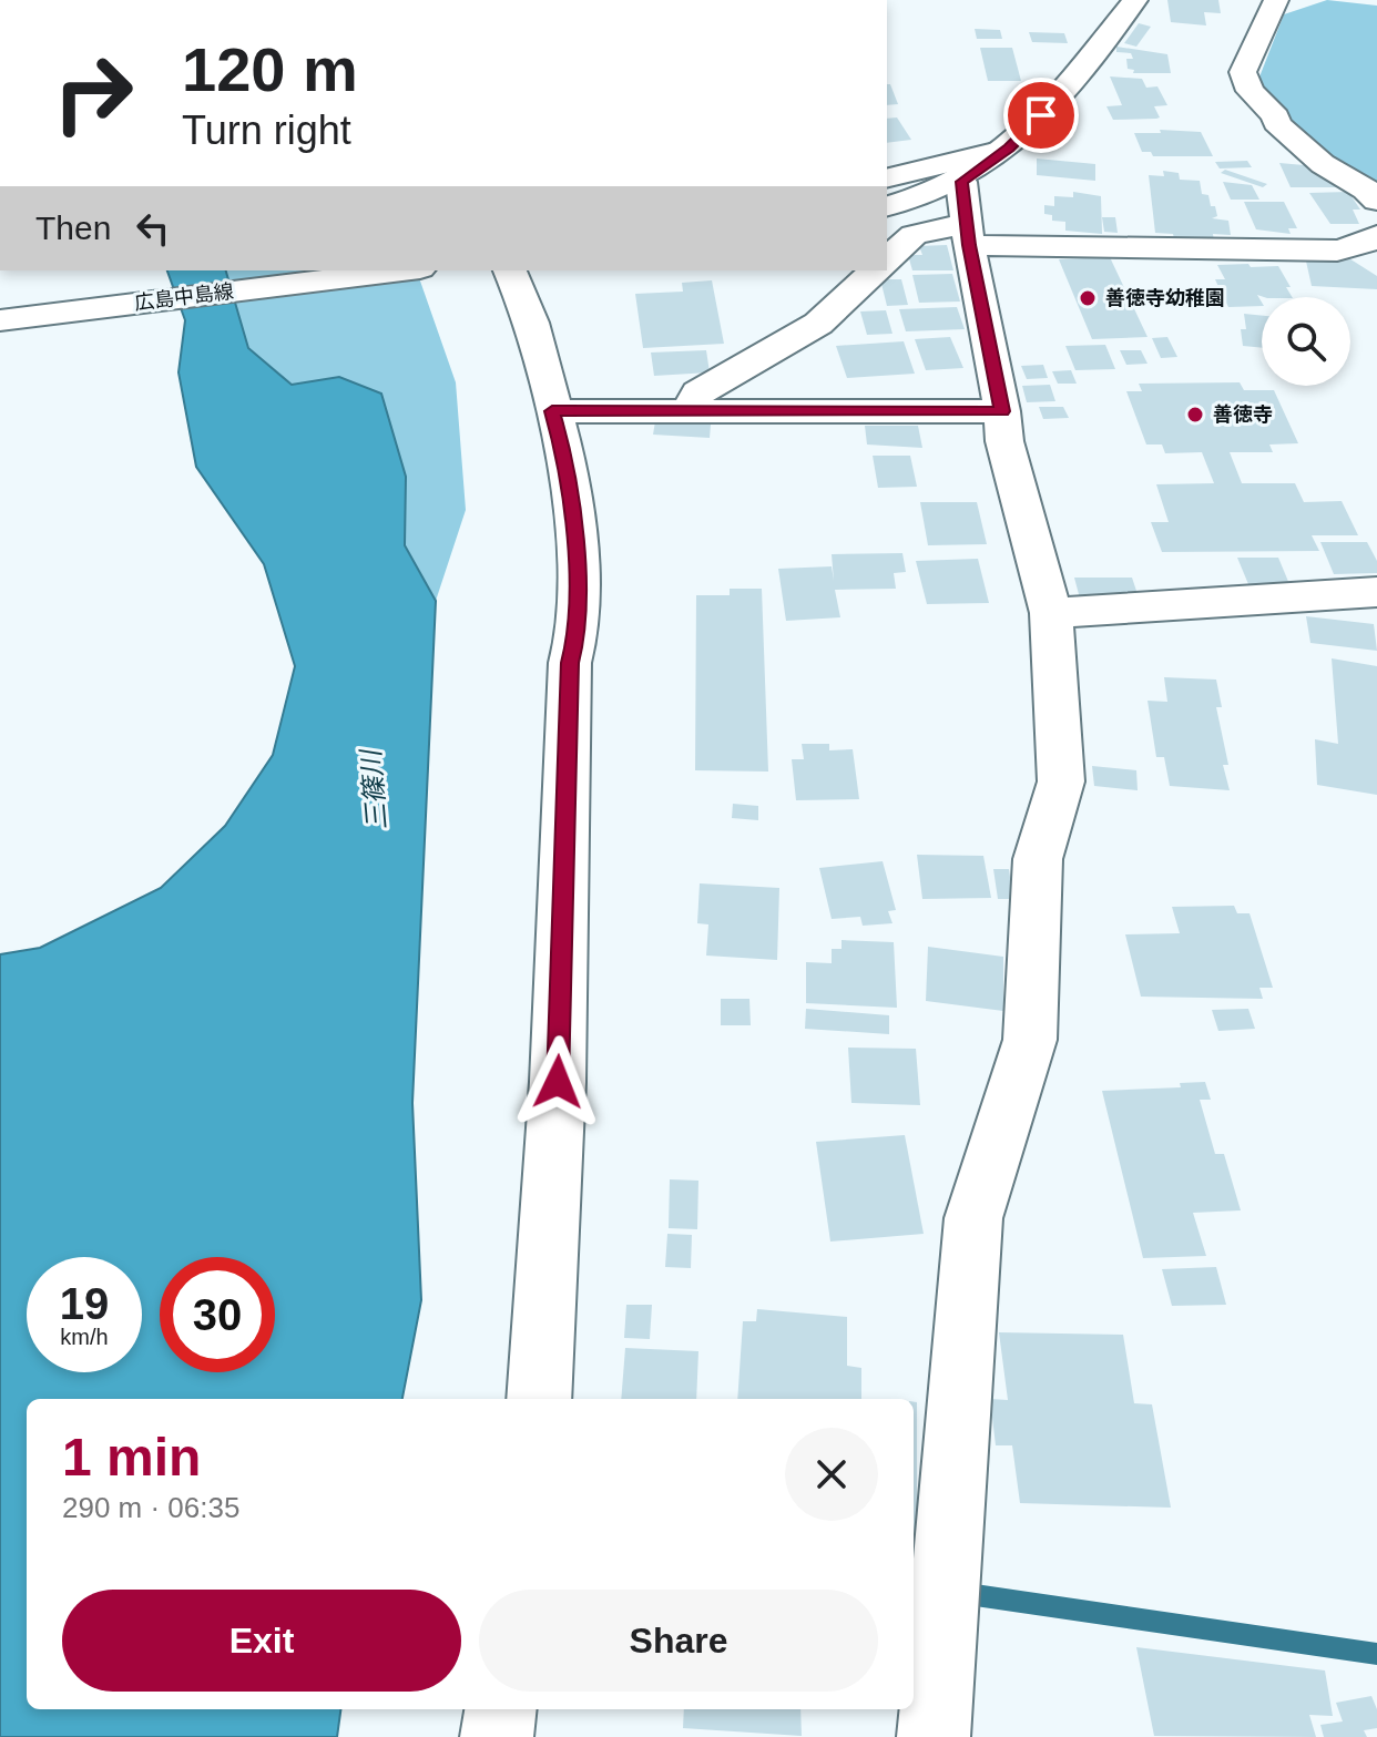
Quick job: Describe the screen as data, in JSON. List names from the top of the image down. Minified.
{"streets":{"street":["広島中島線"]},"water":["三篠川"],"places":["善徳寺幼稚園","善徳寺"],"page":{"turn":["120 m","Turn right"],"then":"Then","speed":"19 km/h","limit":"30","heading":["1 min","290 m · 06:35"],"buttons":["Exit","Share"]}}
